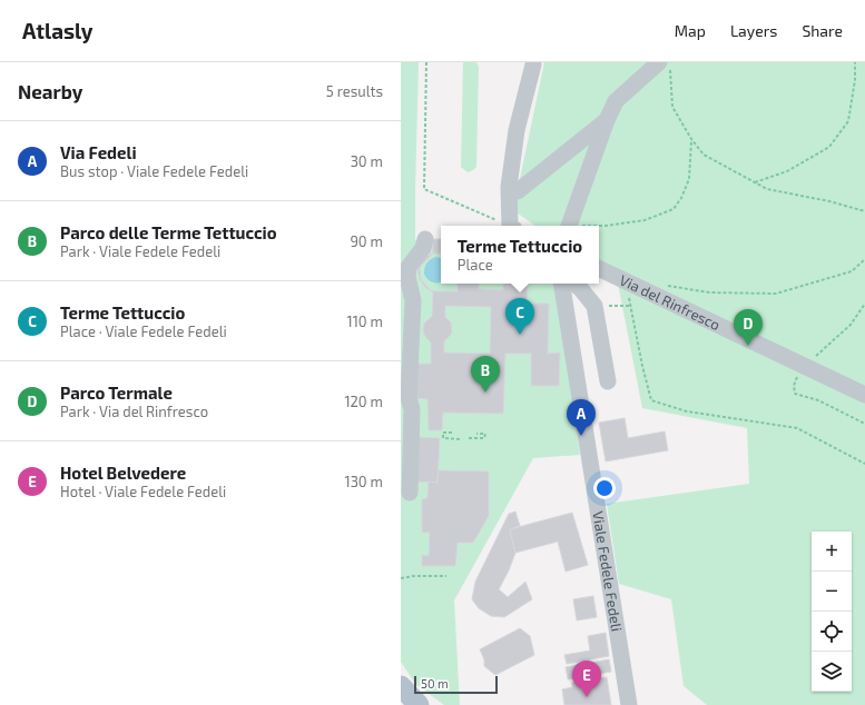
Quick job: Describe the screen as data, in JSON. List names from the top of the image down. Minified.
{"streets":{"street":["Via del Rinfresco","Viale Fedele Fedeli"]},"scale_bar":"50 m","page":{"header":"Atlasly","nav":["Map","Layers","Share"],"heading":["Nearby","5 results"],"list":[{"mark":"A","name":"Via Fedeli","note":"Bus stop · Viale Fedele Fedeli","value":"30 m"},{"mark":"B","name":"Parco delle Terme Tettuccio","note":"Park · Viale Fedele Fedeli","value":"90 m"},{"mark":"C","name":"Terme Tettuccio","note":"Place · Viale Fedele Fedeli","value":"110 m"},{"mark":"D","name":"Parco Termale","note":"Park · Via del Rinfresco","value":"120 m"},{"mark":"E","name":"Hotel Belvedere","note":"Hotel · Viale Fedele Fedeli","value":"130 m"}],"popup":["Terme Tettuccio","Place"],"pins":["C","D","B","A","E"],"map_buttons":["+","−"],"scale":"50 m"}}
